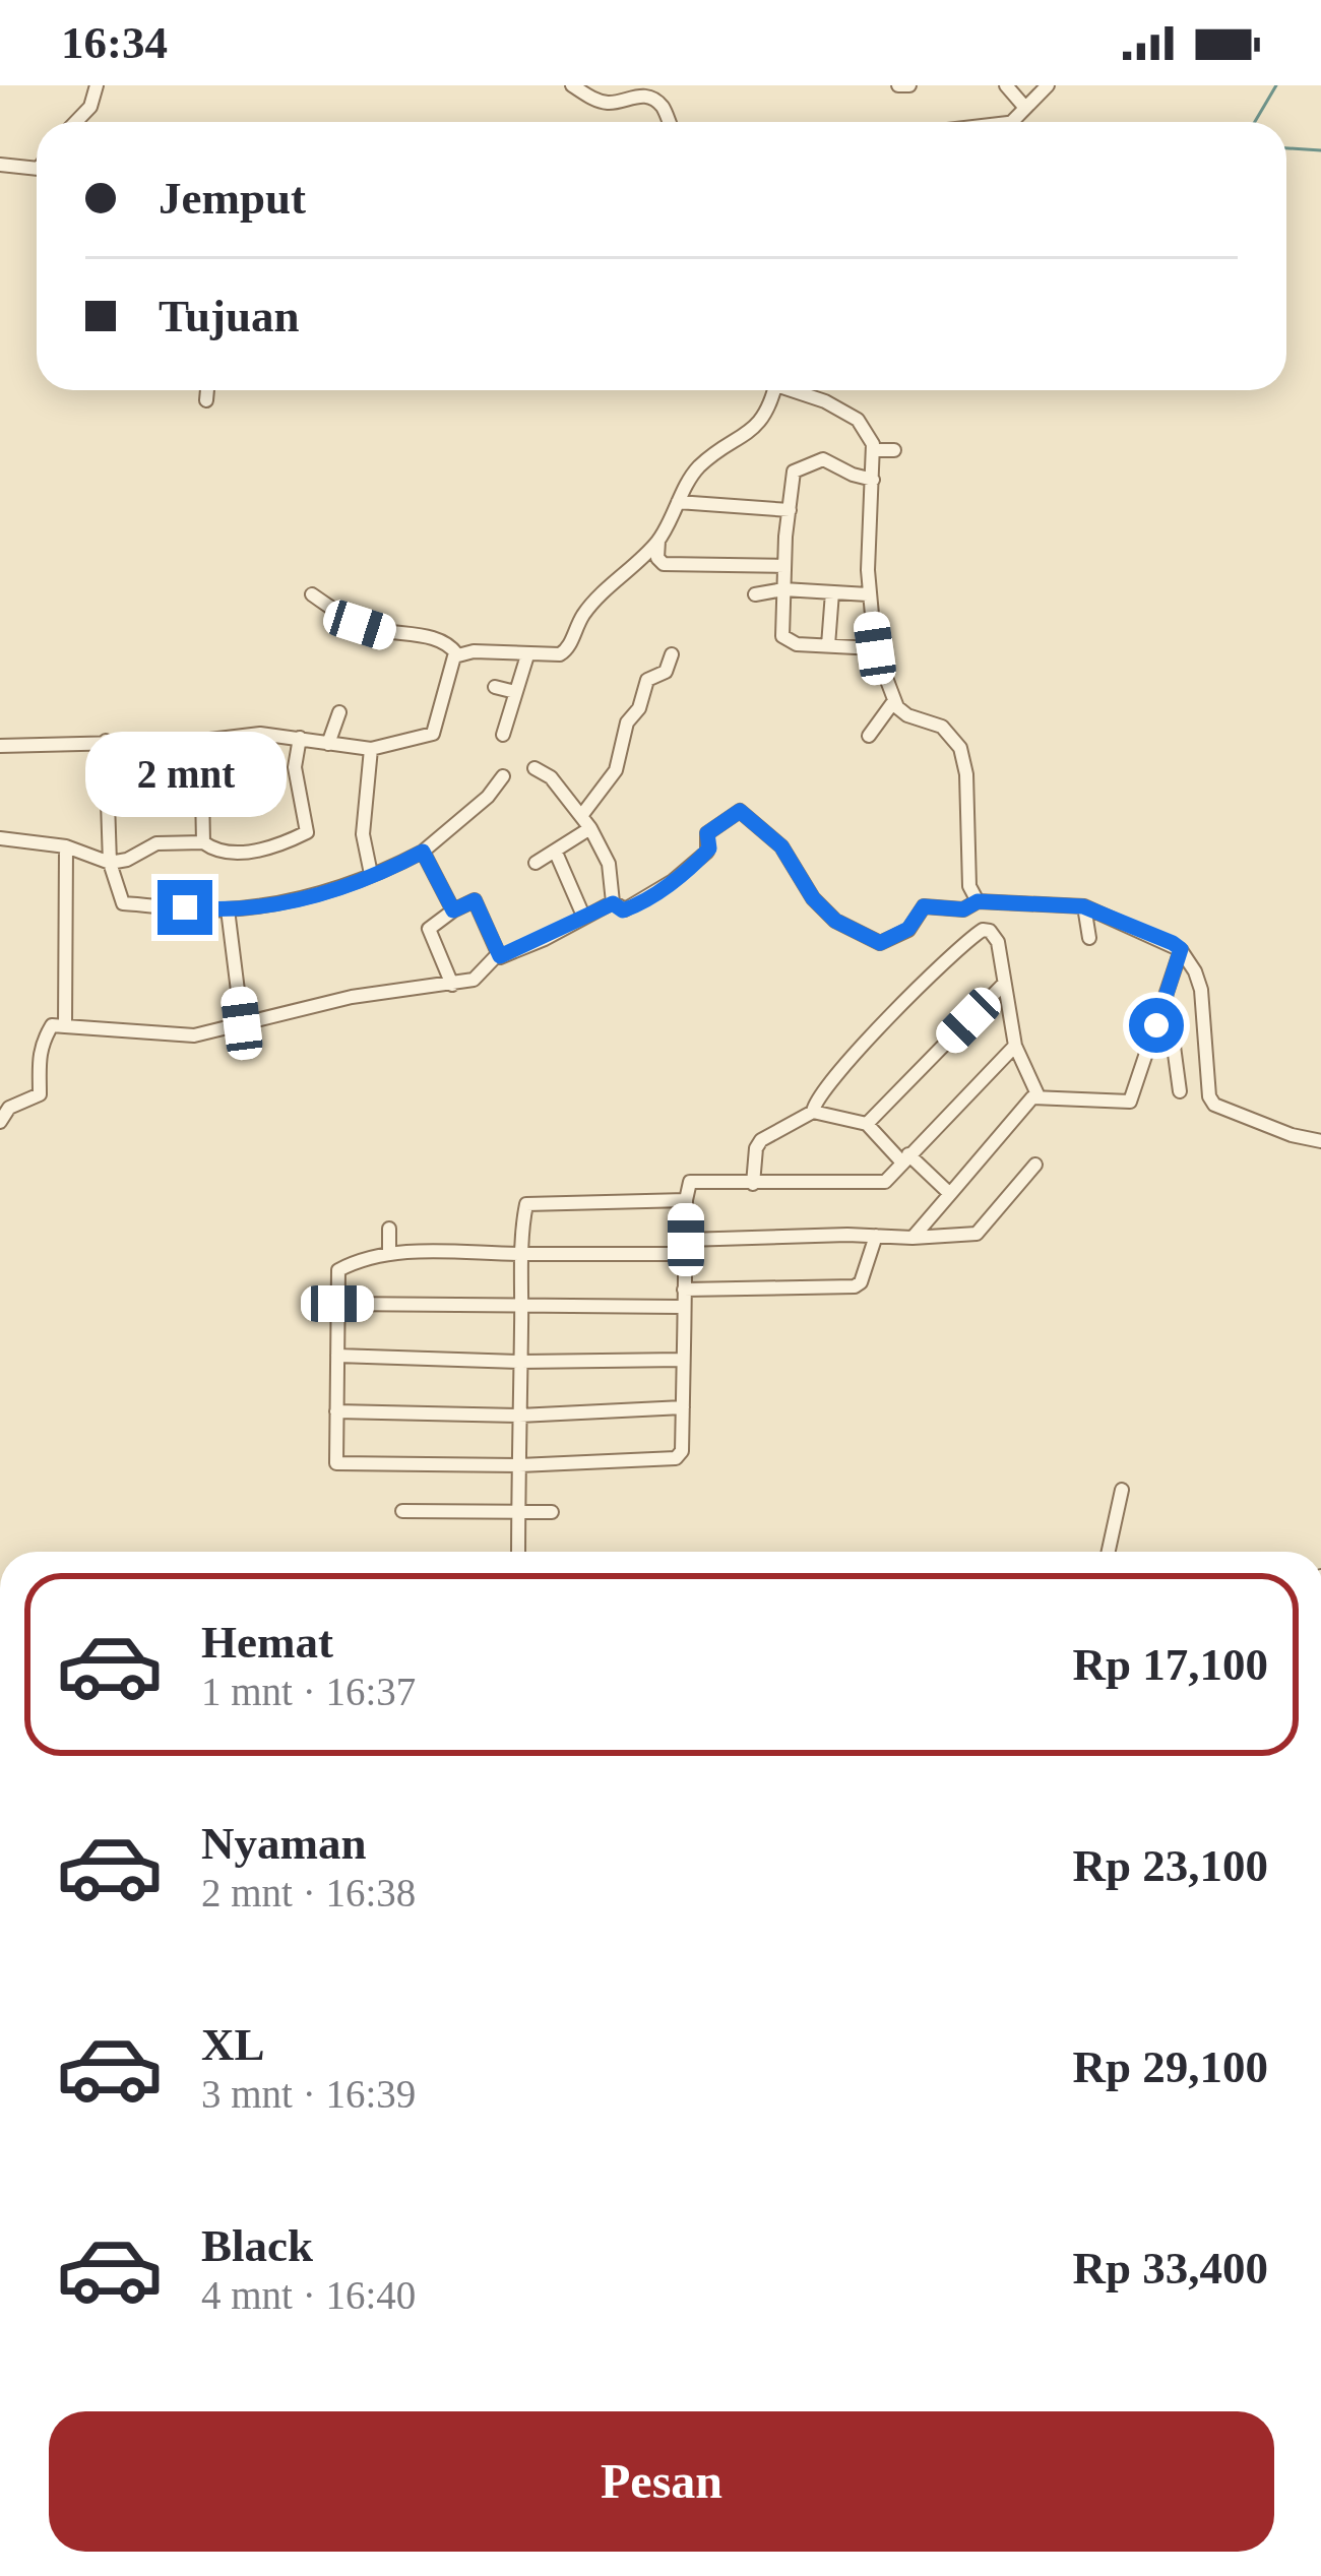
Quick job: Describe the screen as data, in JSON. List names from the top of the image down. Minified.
{"page":{"status":"16:34","banner":["Jemput","Tujuan"],"bubble":"2 mnt","list":[{"name":"Hemat","note":"1 mnt · 16:37","value":"Rp 17,100"},{"name":"Nyaman","note":"2 mnt · 16:38","value":"Rp 23,100"},{"name":"XL","note":"3 mnt · 16:39","value":"Rp 29,100"},{"name":"Black","note":"4 mnt · 16:40","value":"Rp 33,400"}],"buttons":"Pesan"}}
